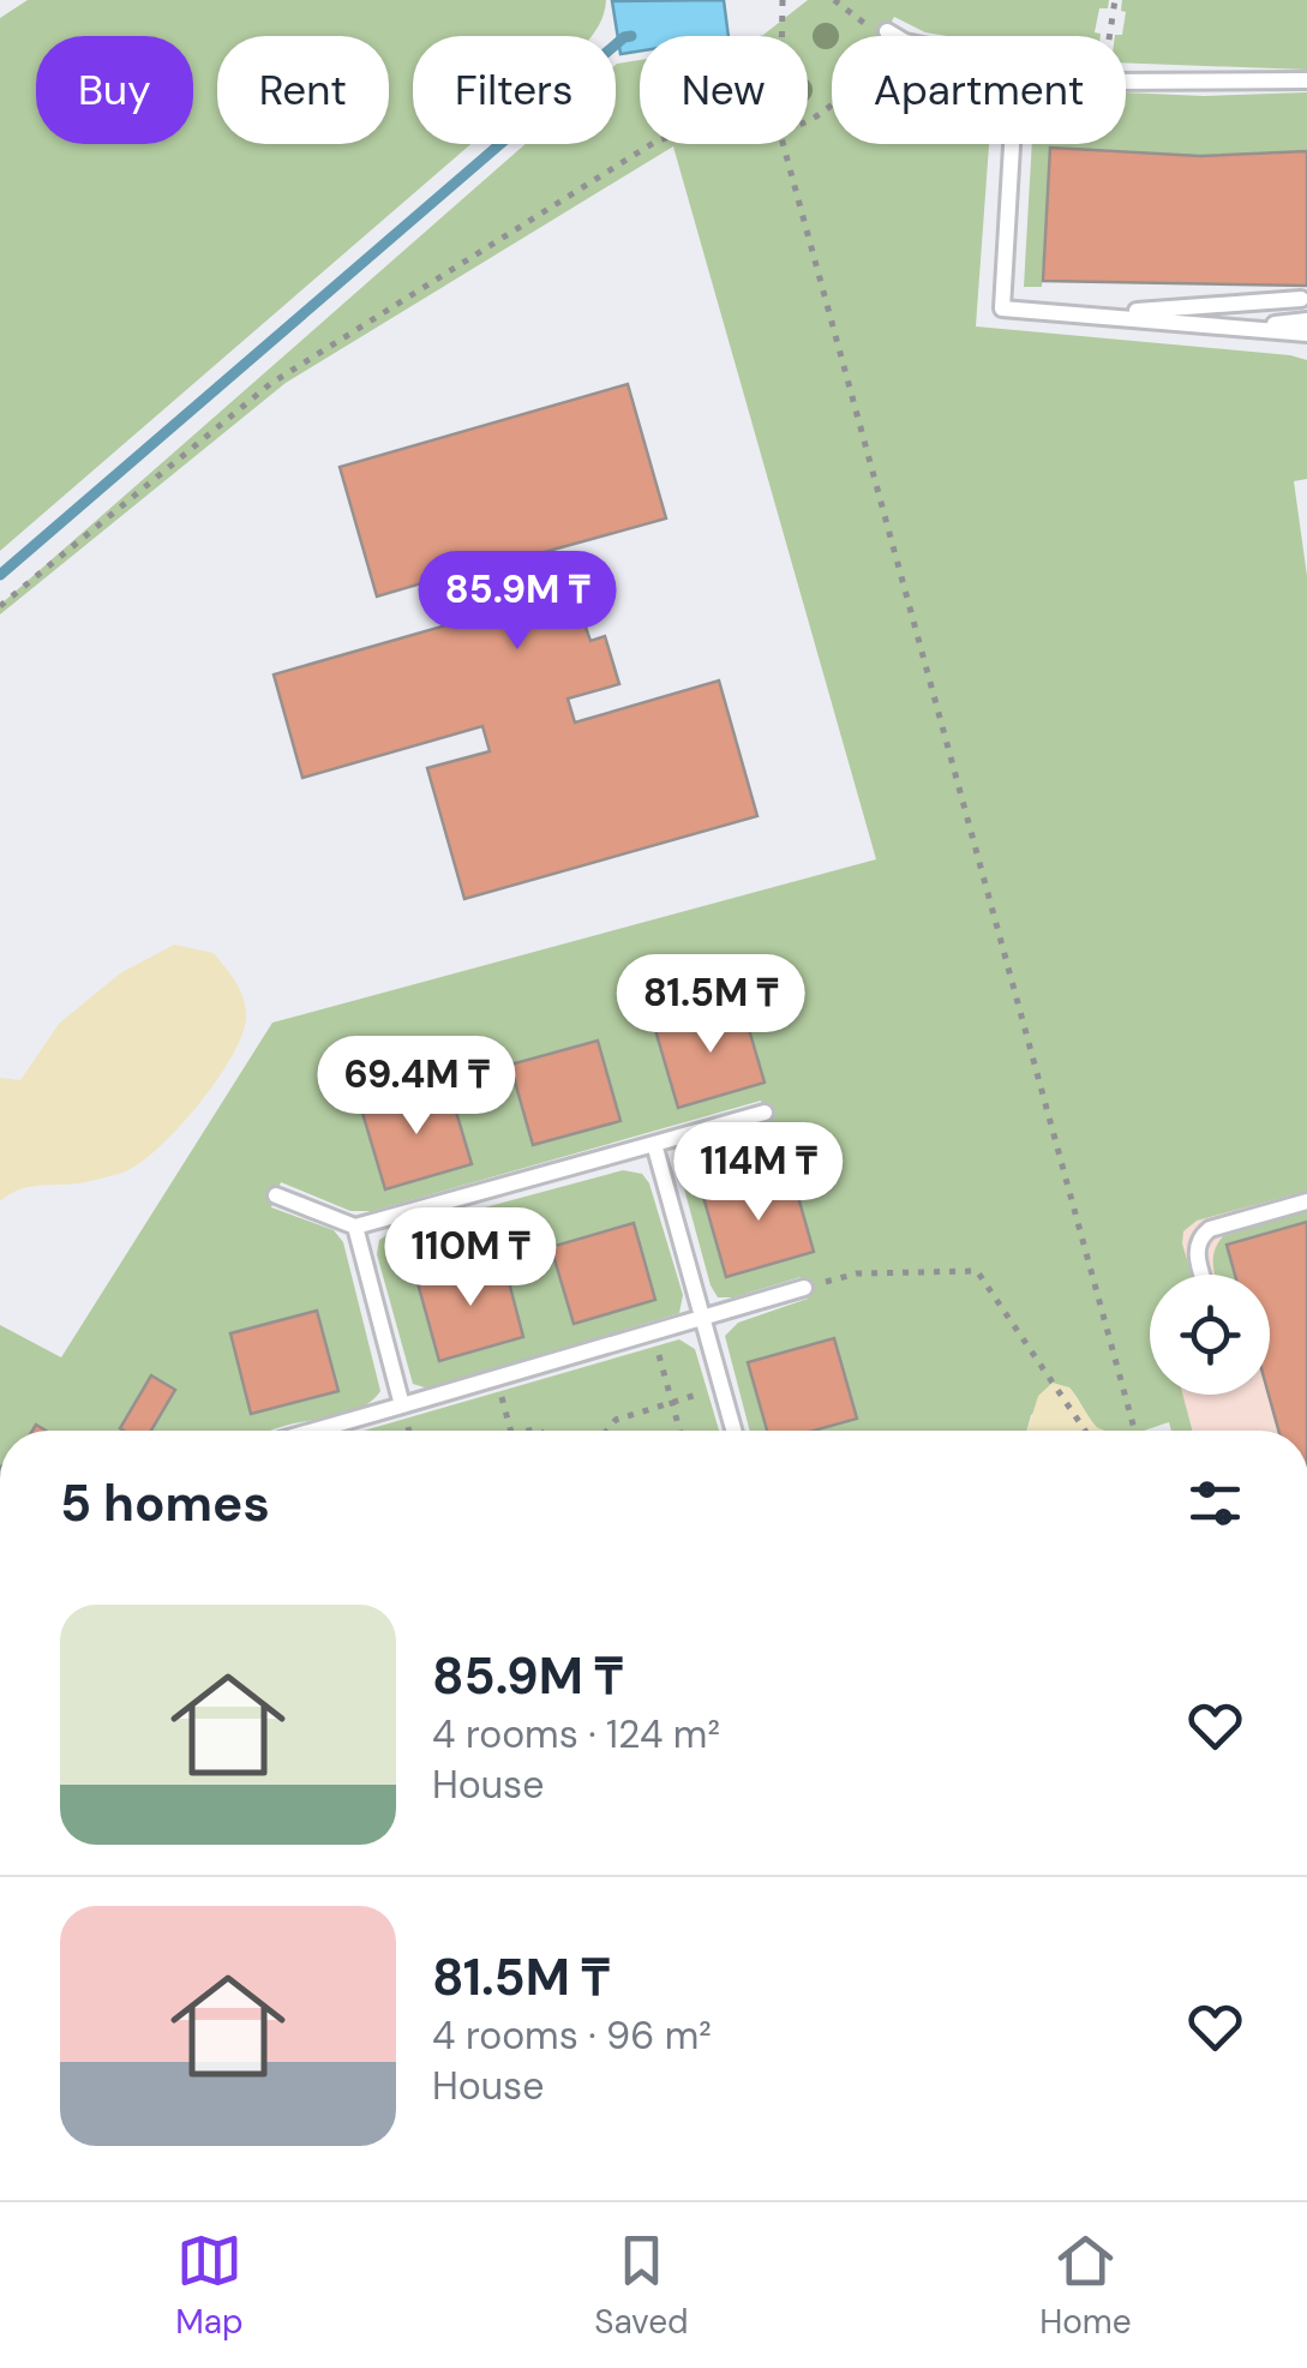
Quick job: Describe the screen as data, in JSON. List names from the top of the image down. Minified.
{"page":{"chip":["Buy","Rent","Filters","New","Apartment"],"price":["85.9M ₸","81.5M ₸","69.4M ₸","114M ₸","110M ₸"],"heading":"5 homes","list":[{"name":"85.9M ₸","note":"4 rooms · 124 m² · House"},{"name":"81.5M ₸","note":"4 rooms · 96 m² · House"}],"tabs":["Map","Saved","Home"]}}
